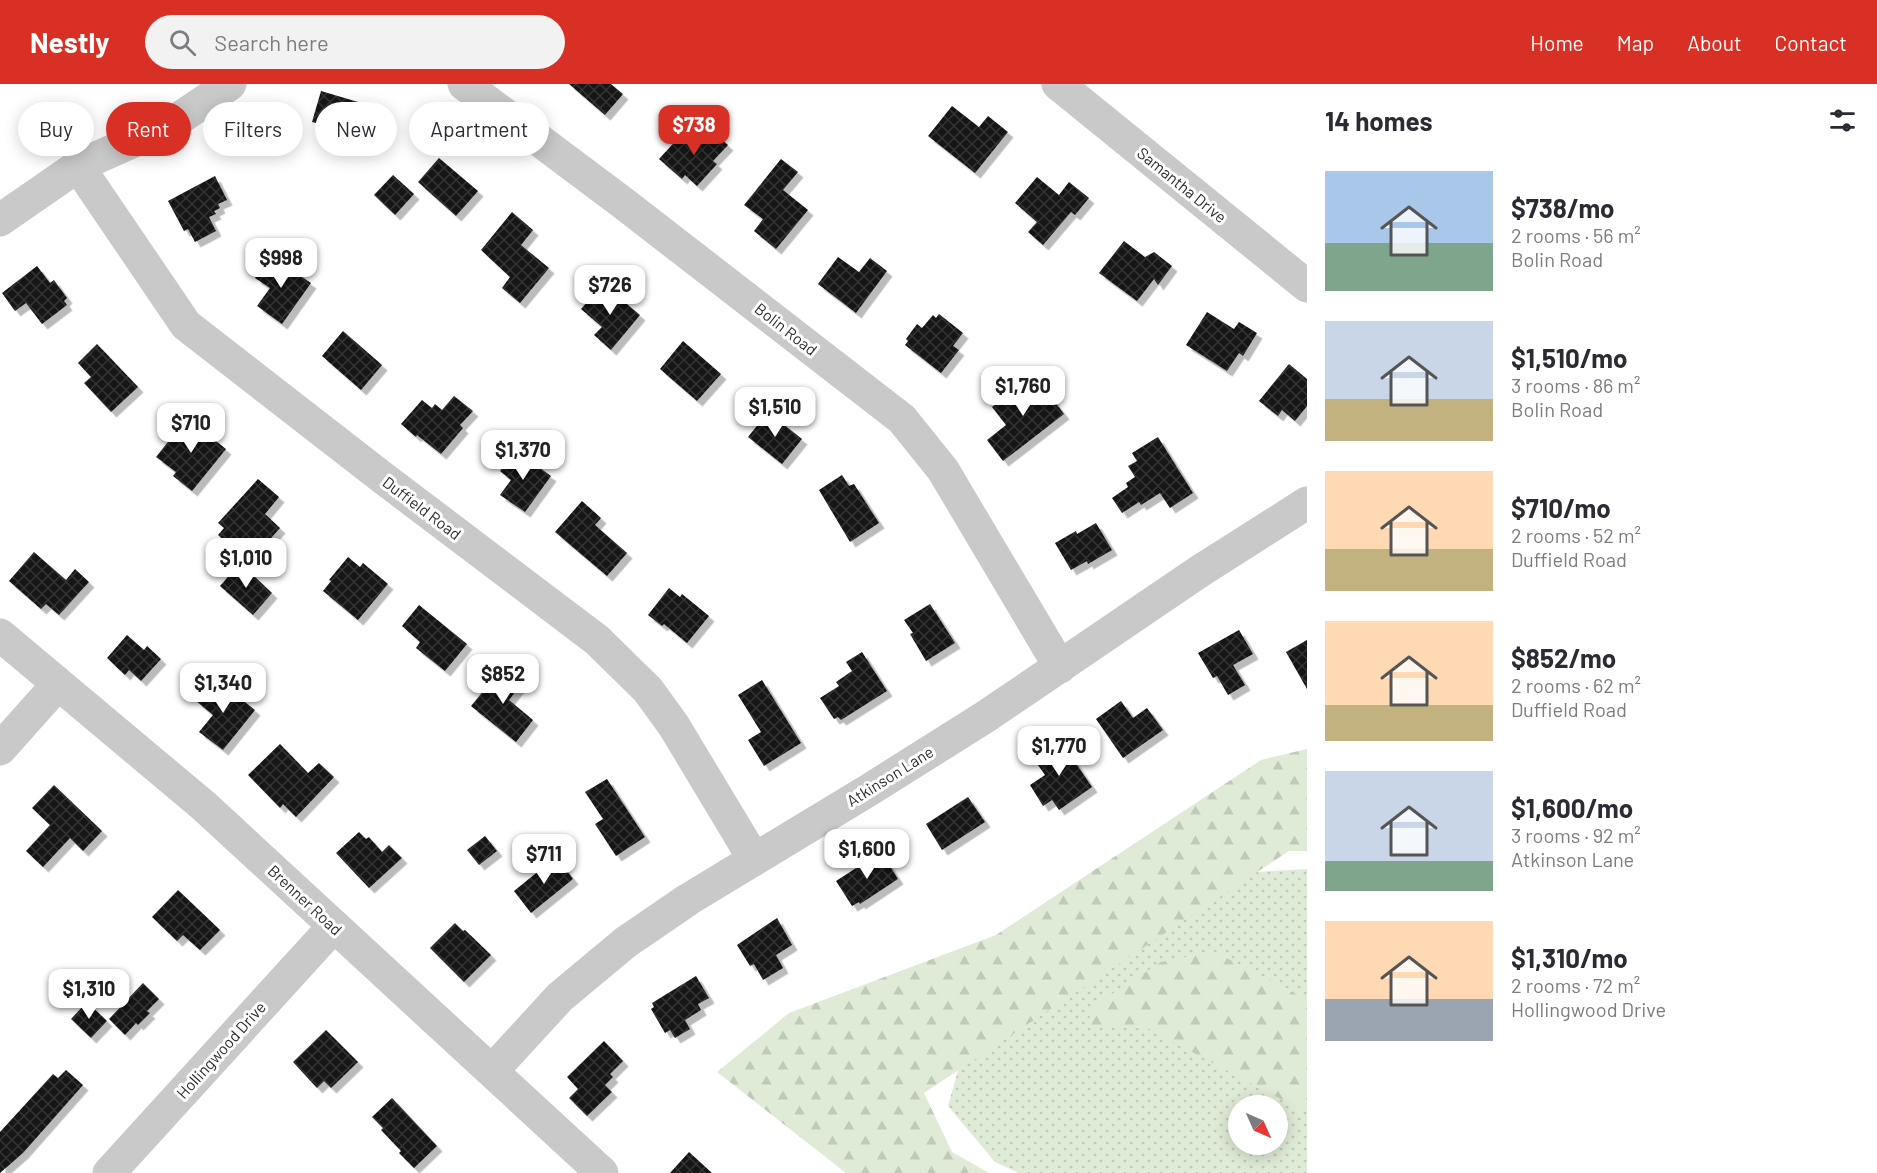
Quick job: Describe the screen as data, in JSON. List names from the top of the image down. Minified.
{"streets":{"street":["Samantha Drive","Bolin Road","Duffield Road","Atkinson Lane","Brenner Road","Hollingwood Drive"]},"crossings":[["Bolin Road","Atkinson Lane"],["Duffield Road","Atkinson Lane"],["Atkinson Lane","Brenner Road"],["Brenner Road","Hollingwood Drive"]],"north":"bottom right","page":{"header":"Nestly","search":"Search here","nav":["Home","Map","About","Contact"],"heading":"14 homes","chip":["Buy","Rent","Filters","New","Apartment"],"price":["$738","$998","$726","$1,760","$1,510","$710","$1,370","$1,010","$852","$1,340","$1,770","$1,600","$711","$1,310"],"list":[{"name":"$738/mo","note":"2 rooms · 56 m² · Bolin Road"},{"name":"$1,510/mo","note":"3 rooms · 86 m² · Bolin Road"},{"name":"$710/mo","note":"2 rooms · 52 m² · Duffield Road"},{"name":"$852/mo","note":"2 rooms · 62 m² · Duffield Road"},{"name":"$1,600/mo","note":"3 rooms · 92 m² · Atkinson Lane"},{"name":"$1,310/mo","note":"2 rooms · 72 m² · Hollingwood Drive"}]}}
